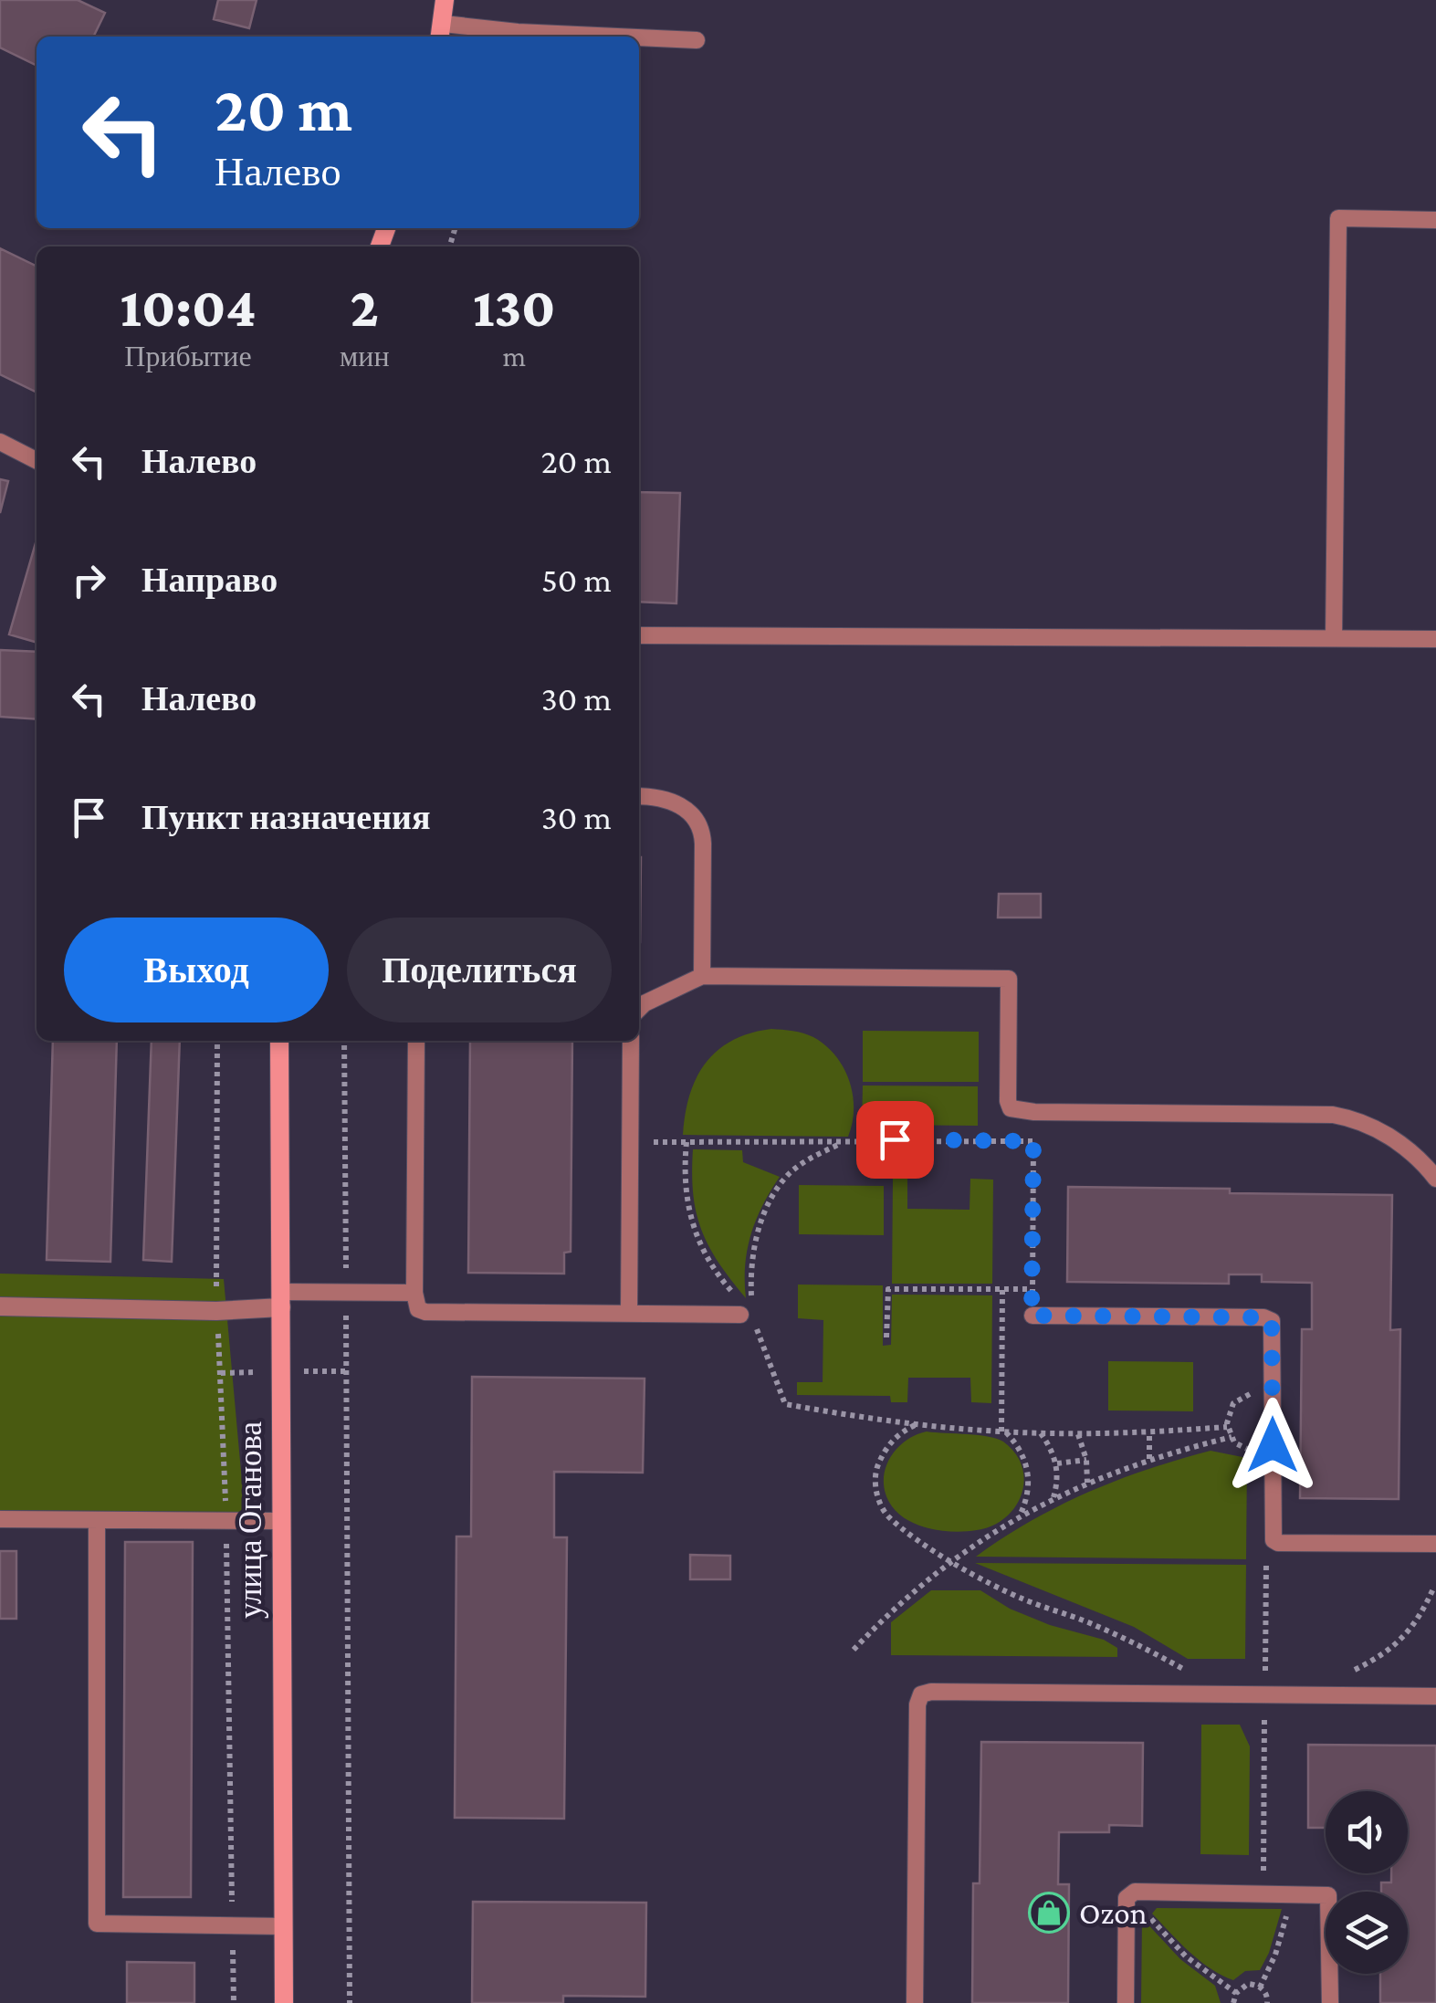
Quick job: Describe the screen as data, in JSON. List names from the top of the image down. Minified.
{"streets":{"main road":["улица Оганова"]},"places":{"shop":["Ozon"]},"page":{"turn":["20 m","Налево"],"eta":["10:04","Прибытие","2","мин","130","m"],"list":[{"name":"Налево","value":"20 m"},{"name":"Направо","value":"50 m"},{"name":"Налево","value":"30 m"},{"name":"Пункт назначения","value":"30 m"}],"buttons":["Выход","Поделиться"]}}
